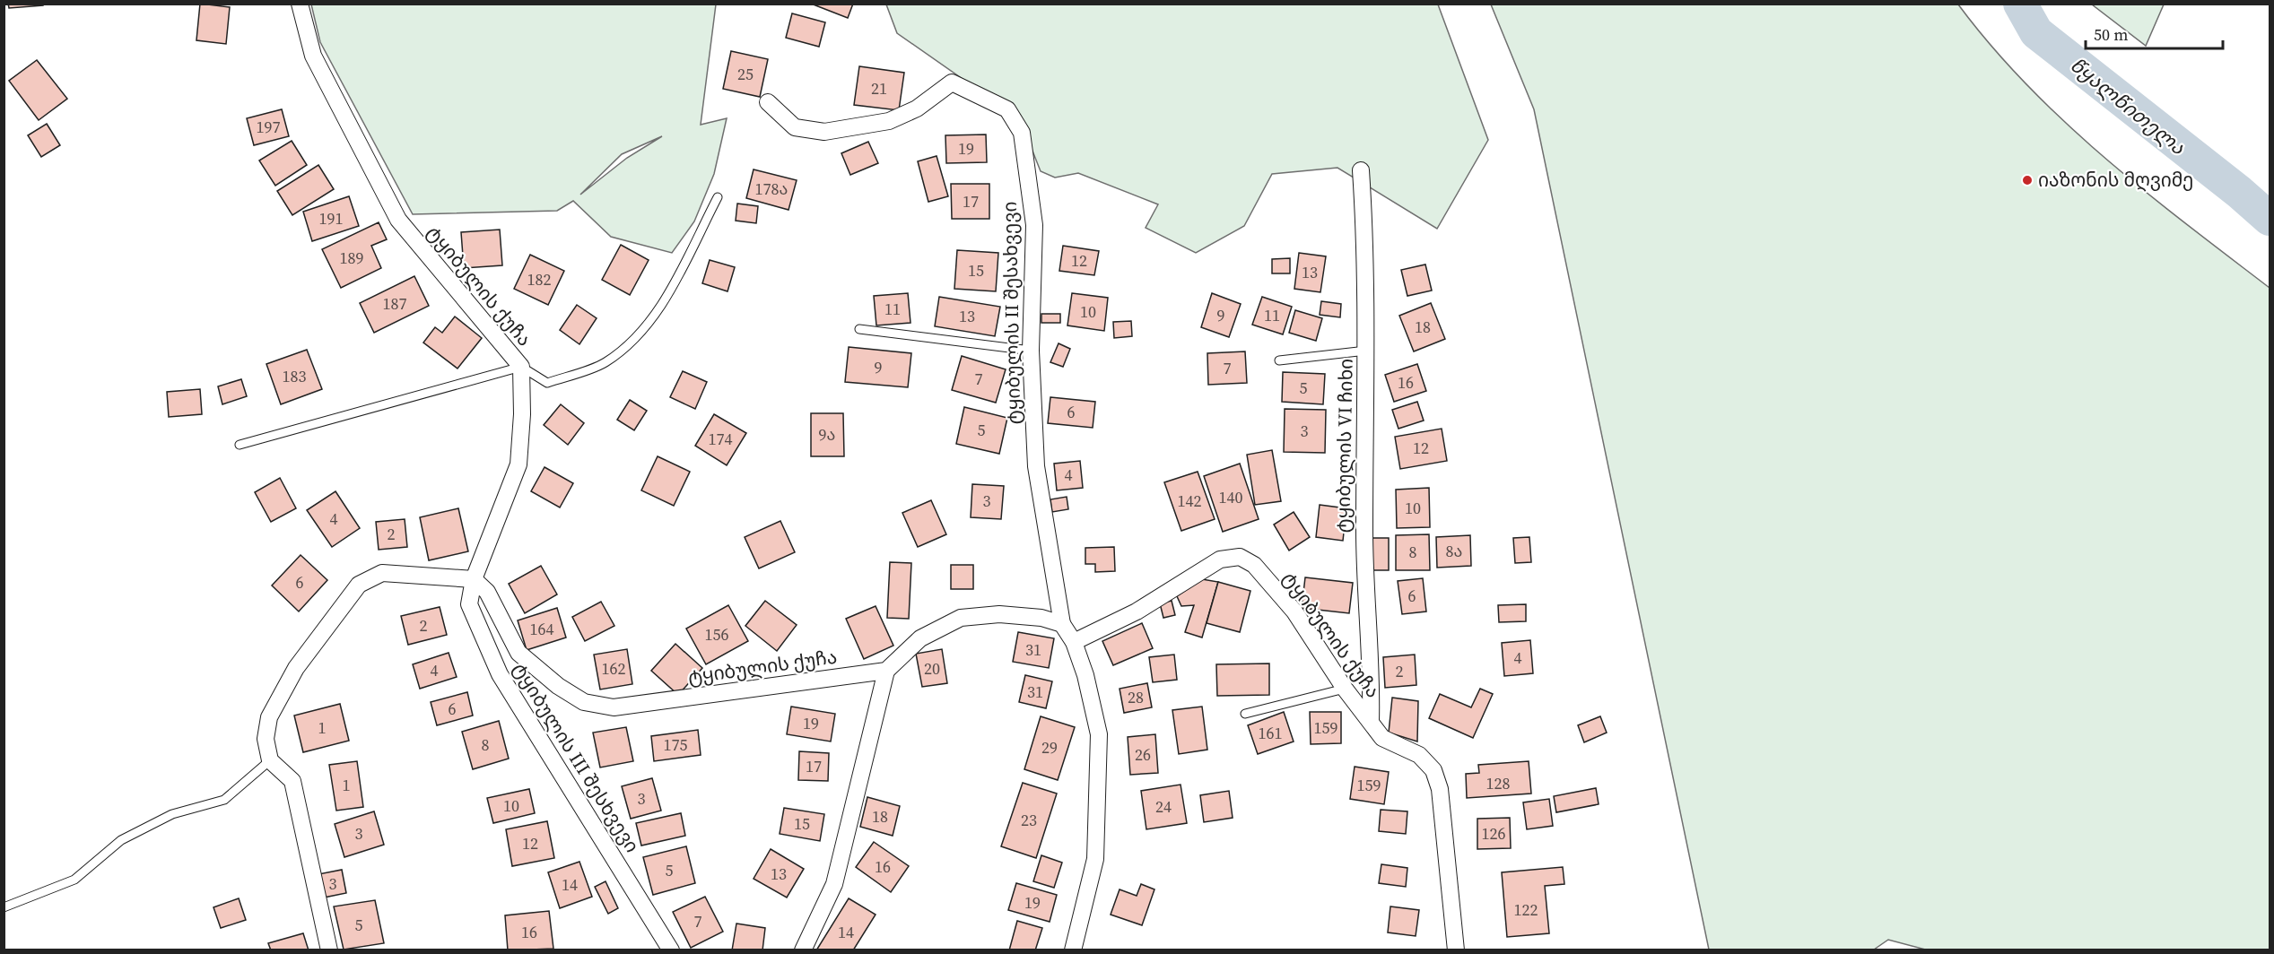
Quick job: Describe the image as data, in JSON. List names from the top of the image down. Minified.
{"streets":{"street":["ტყიბულის ქუჩა","ტყიბულის II შესახვევი","ტყიბულის VI ჩიხი","ტყიბულის III შესხვევი"]},"crossings":[["ტყიბულის ქუჩა","ტყიბულის VI ჩიხი"],["ტყიბულის ქუჩა","ტყიბულის III შესხვევი"]],"water":["წყალწითელა"],"places":["იაზონის მღვიმე"],"house_numbers":["25","21","197","19","178ა","17","191","189","12","15","13","182","187","11","10","9","11","13","18","9","7","183","7","16","5","6","5","3","9ა","174","12","4","140","3","142","10","4","2","8ა","8","6","6","2","164","156","31","4","162","20","4","2","31","28","6","19","1","159","161","8","175","29","26","17","128","1","159","3","10","24","18","23","15","3","126","12","16","5","13","3","14","19","122","7","5","16","14"],"scale_bar":"50 m"}
